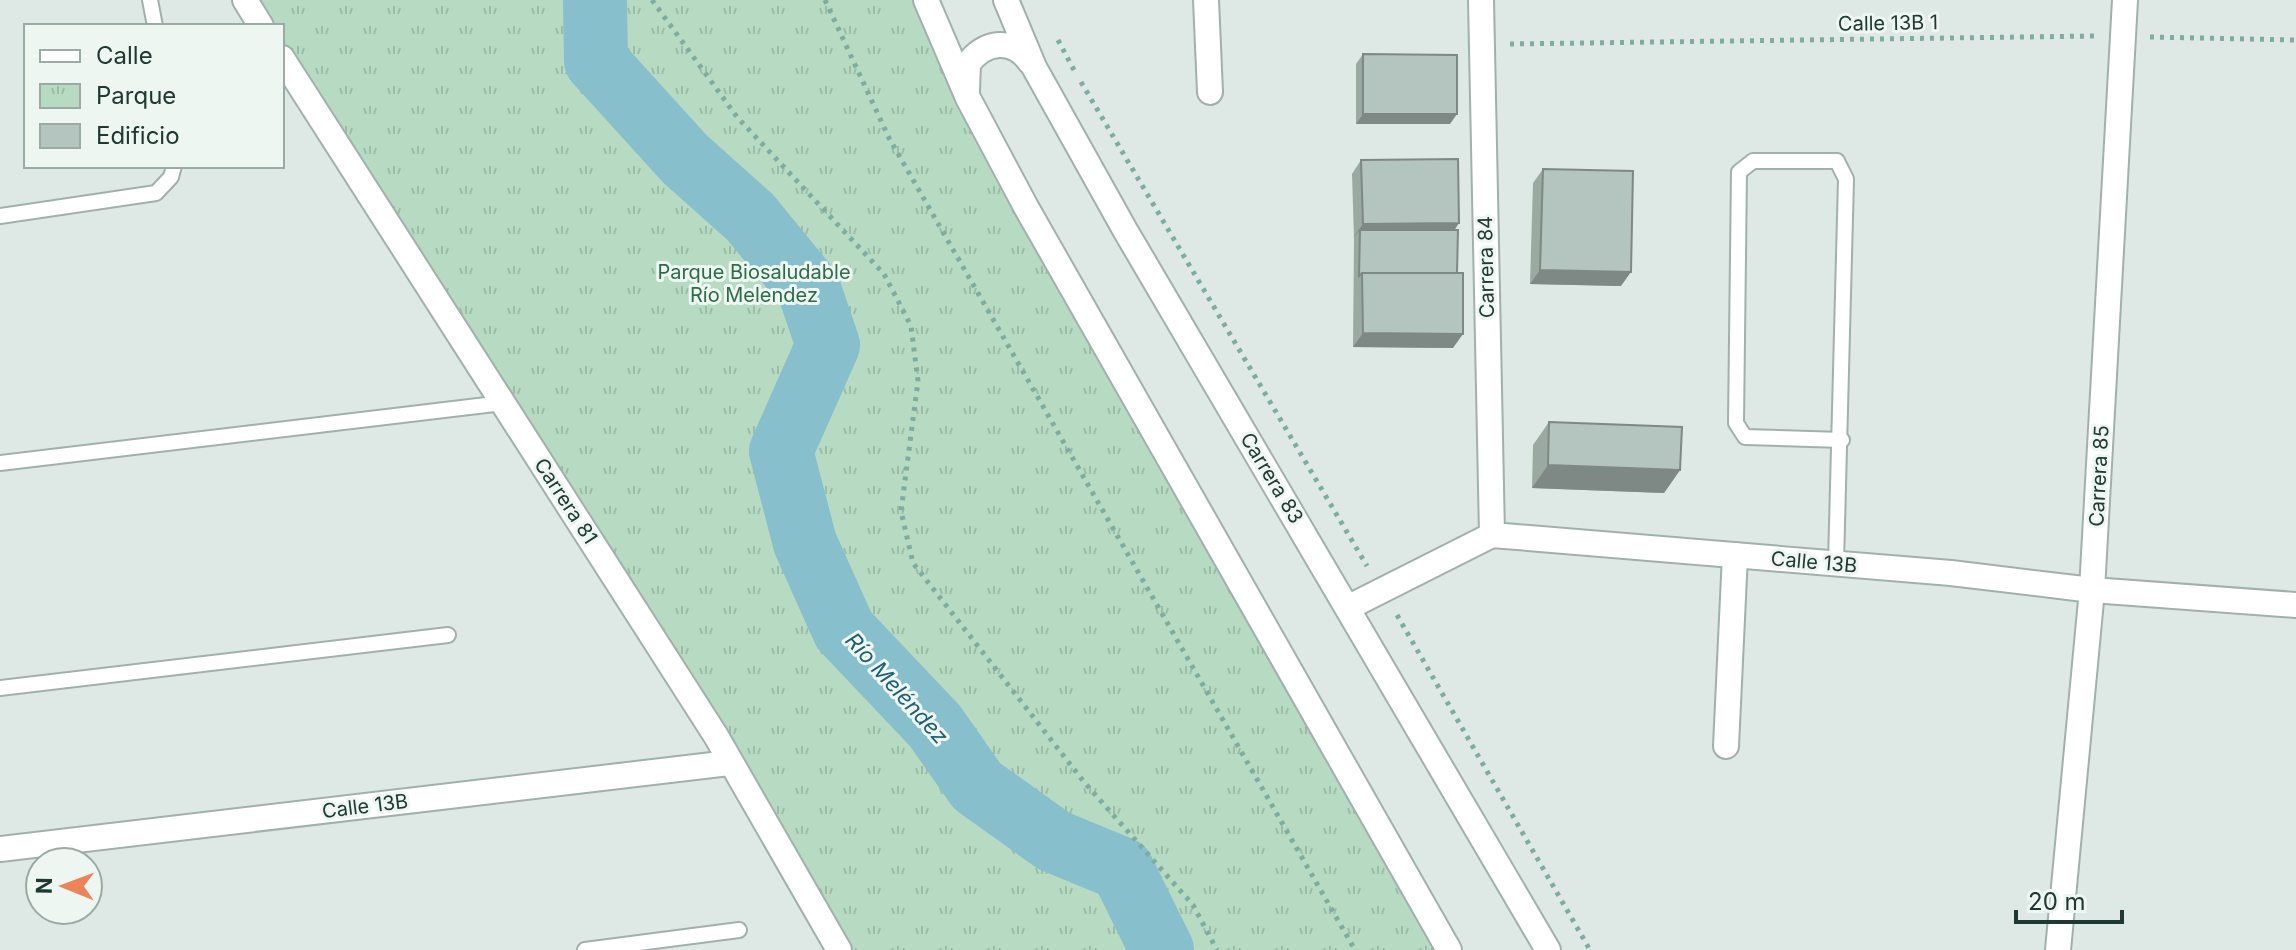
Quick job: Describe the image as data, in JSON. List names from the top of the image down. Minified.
{"streets":{"street":["Carrera 84","Carrera 85","Carrera 83","Carrera 81","Calle 13B"],"path":["Calle 13B 1"]},"crossings":[["Calle 13B 1","Carrera 84"],["Calle 13B 1","Carrera 85"],["Carrera 84","Calle 13B"],["Carrera 85","Calle 13B"],["Carrera 81","Calle 13B"]],"water":["Río Meléndez"],"parks":["Parque Biosaludable Río Melendez"],"legend":["Calle","Parque","Edificio"],"scale_bar":"20 m","north":"left"}
